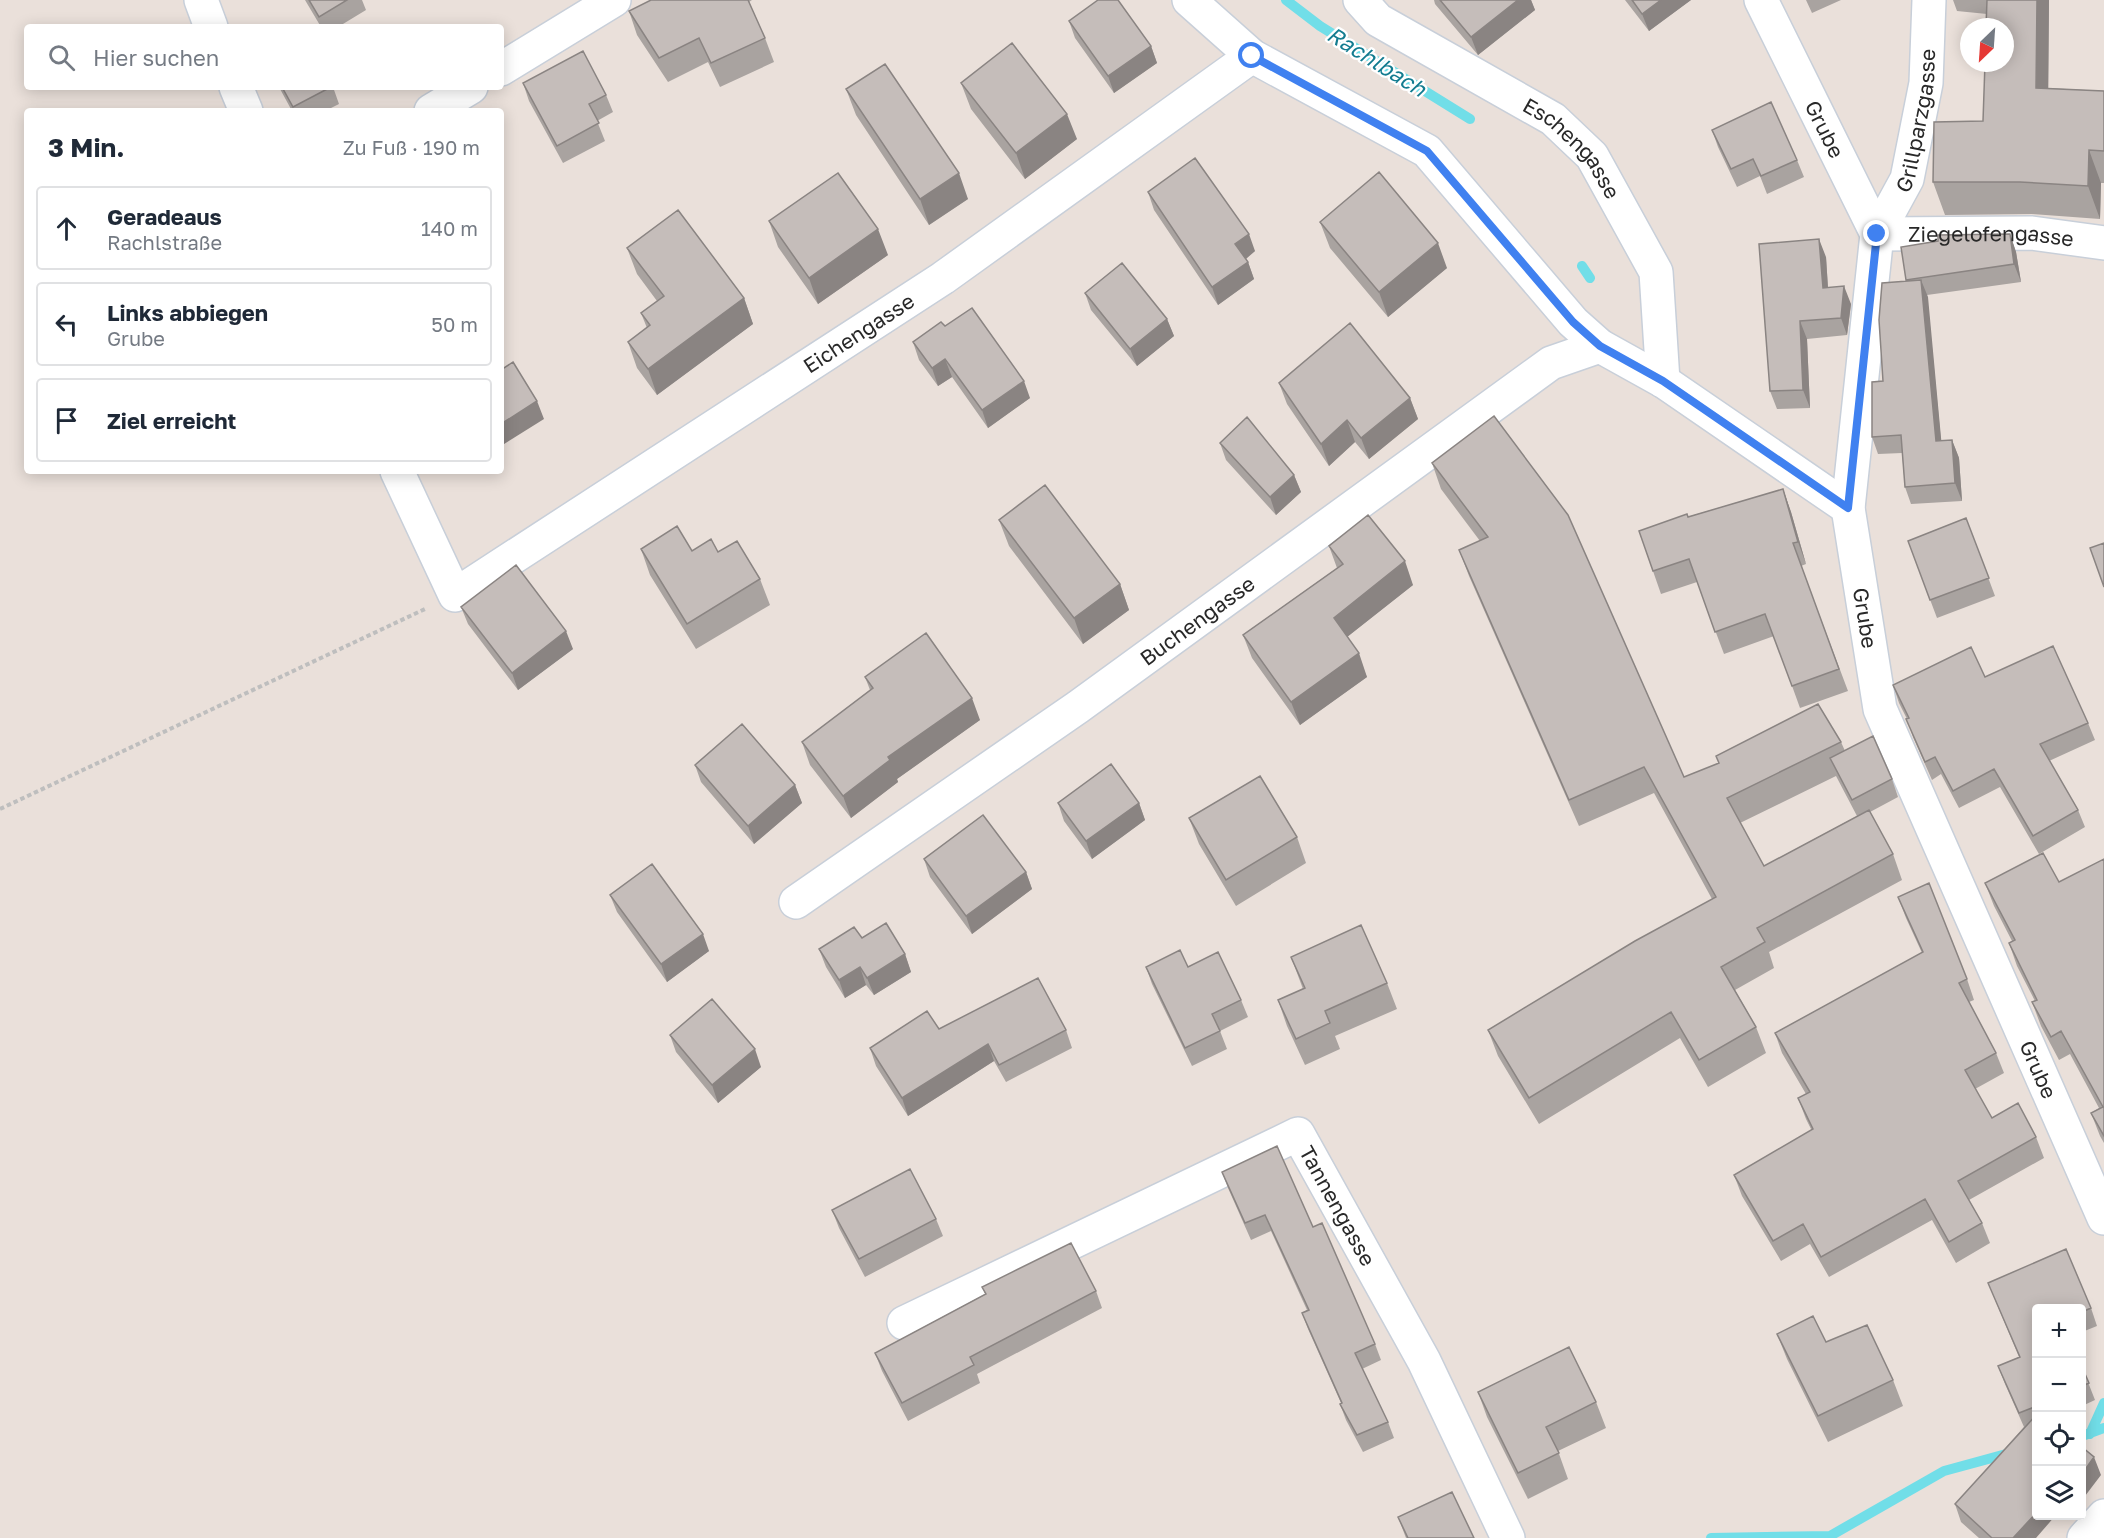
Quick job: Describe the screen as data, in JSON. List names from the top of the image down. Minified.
{"streets":{"street":["Grillparzgasse","Grube","Eschengasse","Ziegelofengasse","Eichengasse","Buchengasse","Tannengasse"]},"crossings":[["Grillparzgasse","Grube"],["Grillparzgasse","Ziegelofengasse"],["Grube","Ziegelofengasse"]],"water":["Rachlbach"],"north":"bottom left","page":{"search":"Hier suchen","heading":["3 Min.","Zu Fuß · 190 m"],"list":[["Geradeaus","Rachlstraße","140 m"],["Links abbiegen","Grube","50 m"],"Ziel erreicht"],"map_buttons":["+","−"]}}
